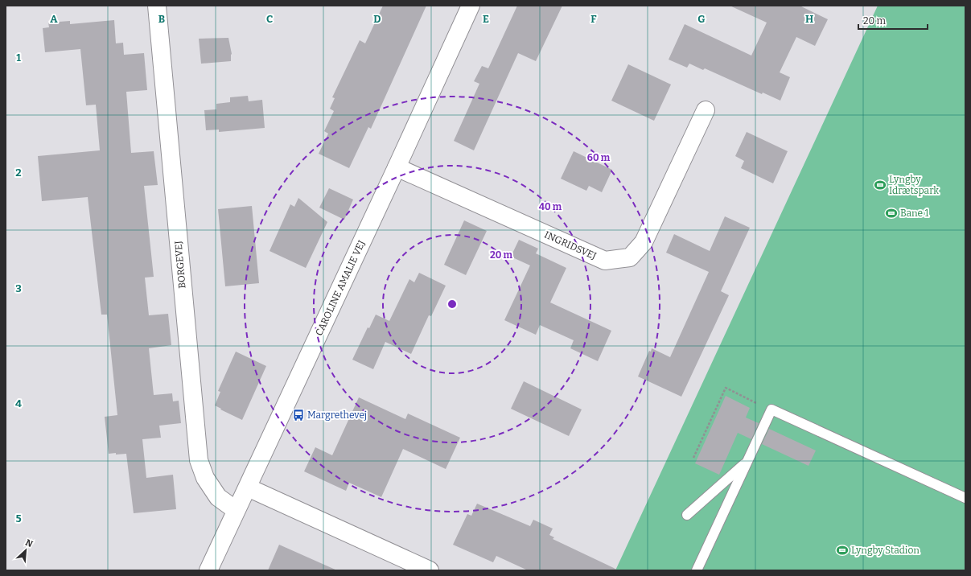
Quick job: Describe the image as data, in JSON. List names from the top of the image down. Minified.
{"streets":{"street":["INGRIDSVEJ","BORGEVEJ","CAROLINE AMALIE VEJ"]},"crossings":[["INGRIDSVEJ","CAROLINE AMALIE VEJ"],["BORGEVEJ","CAROLINE AMALIE VEJ"]],"places":{"sports":["Lyngby Idrætspark","Bane 1","Lyngby Stadion"],"bus stop":["Margrethevej"]},"scale_bar":"20 m","north":"top right","grid":{"columns":["A","B","C","D","E","F","G","H"],"rows":["1","2","3","4","5"]},"rings":["60 m","40 m","20 m"]}
